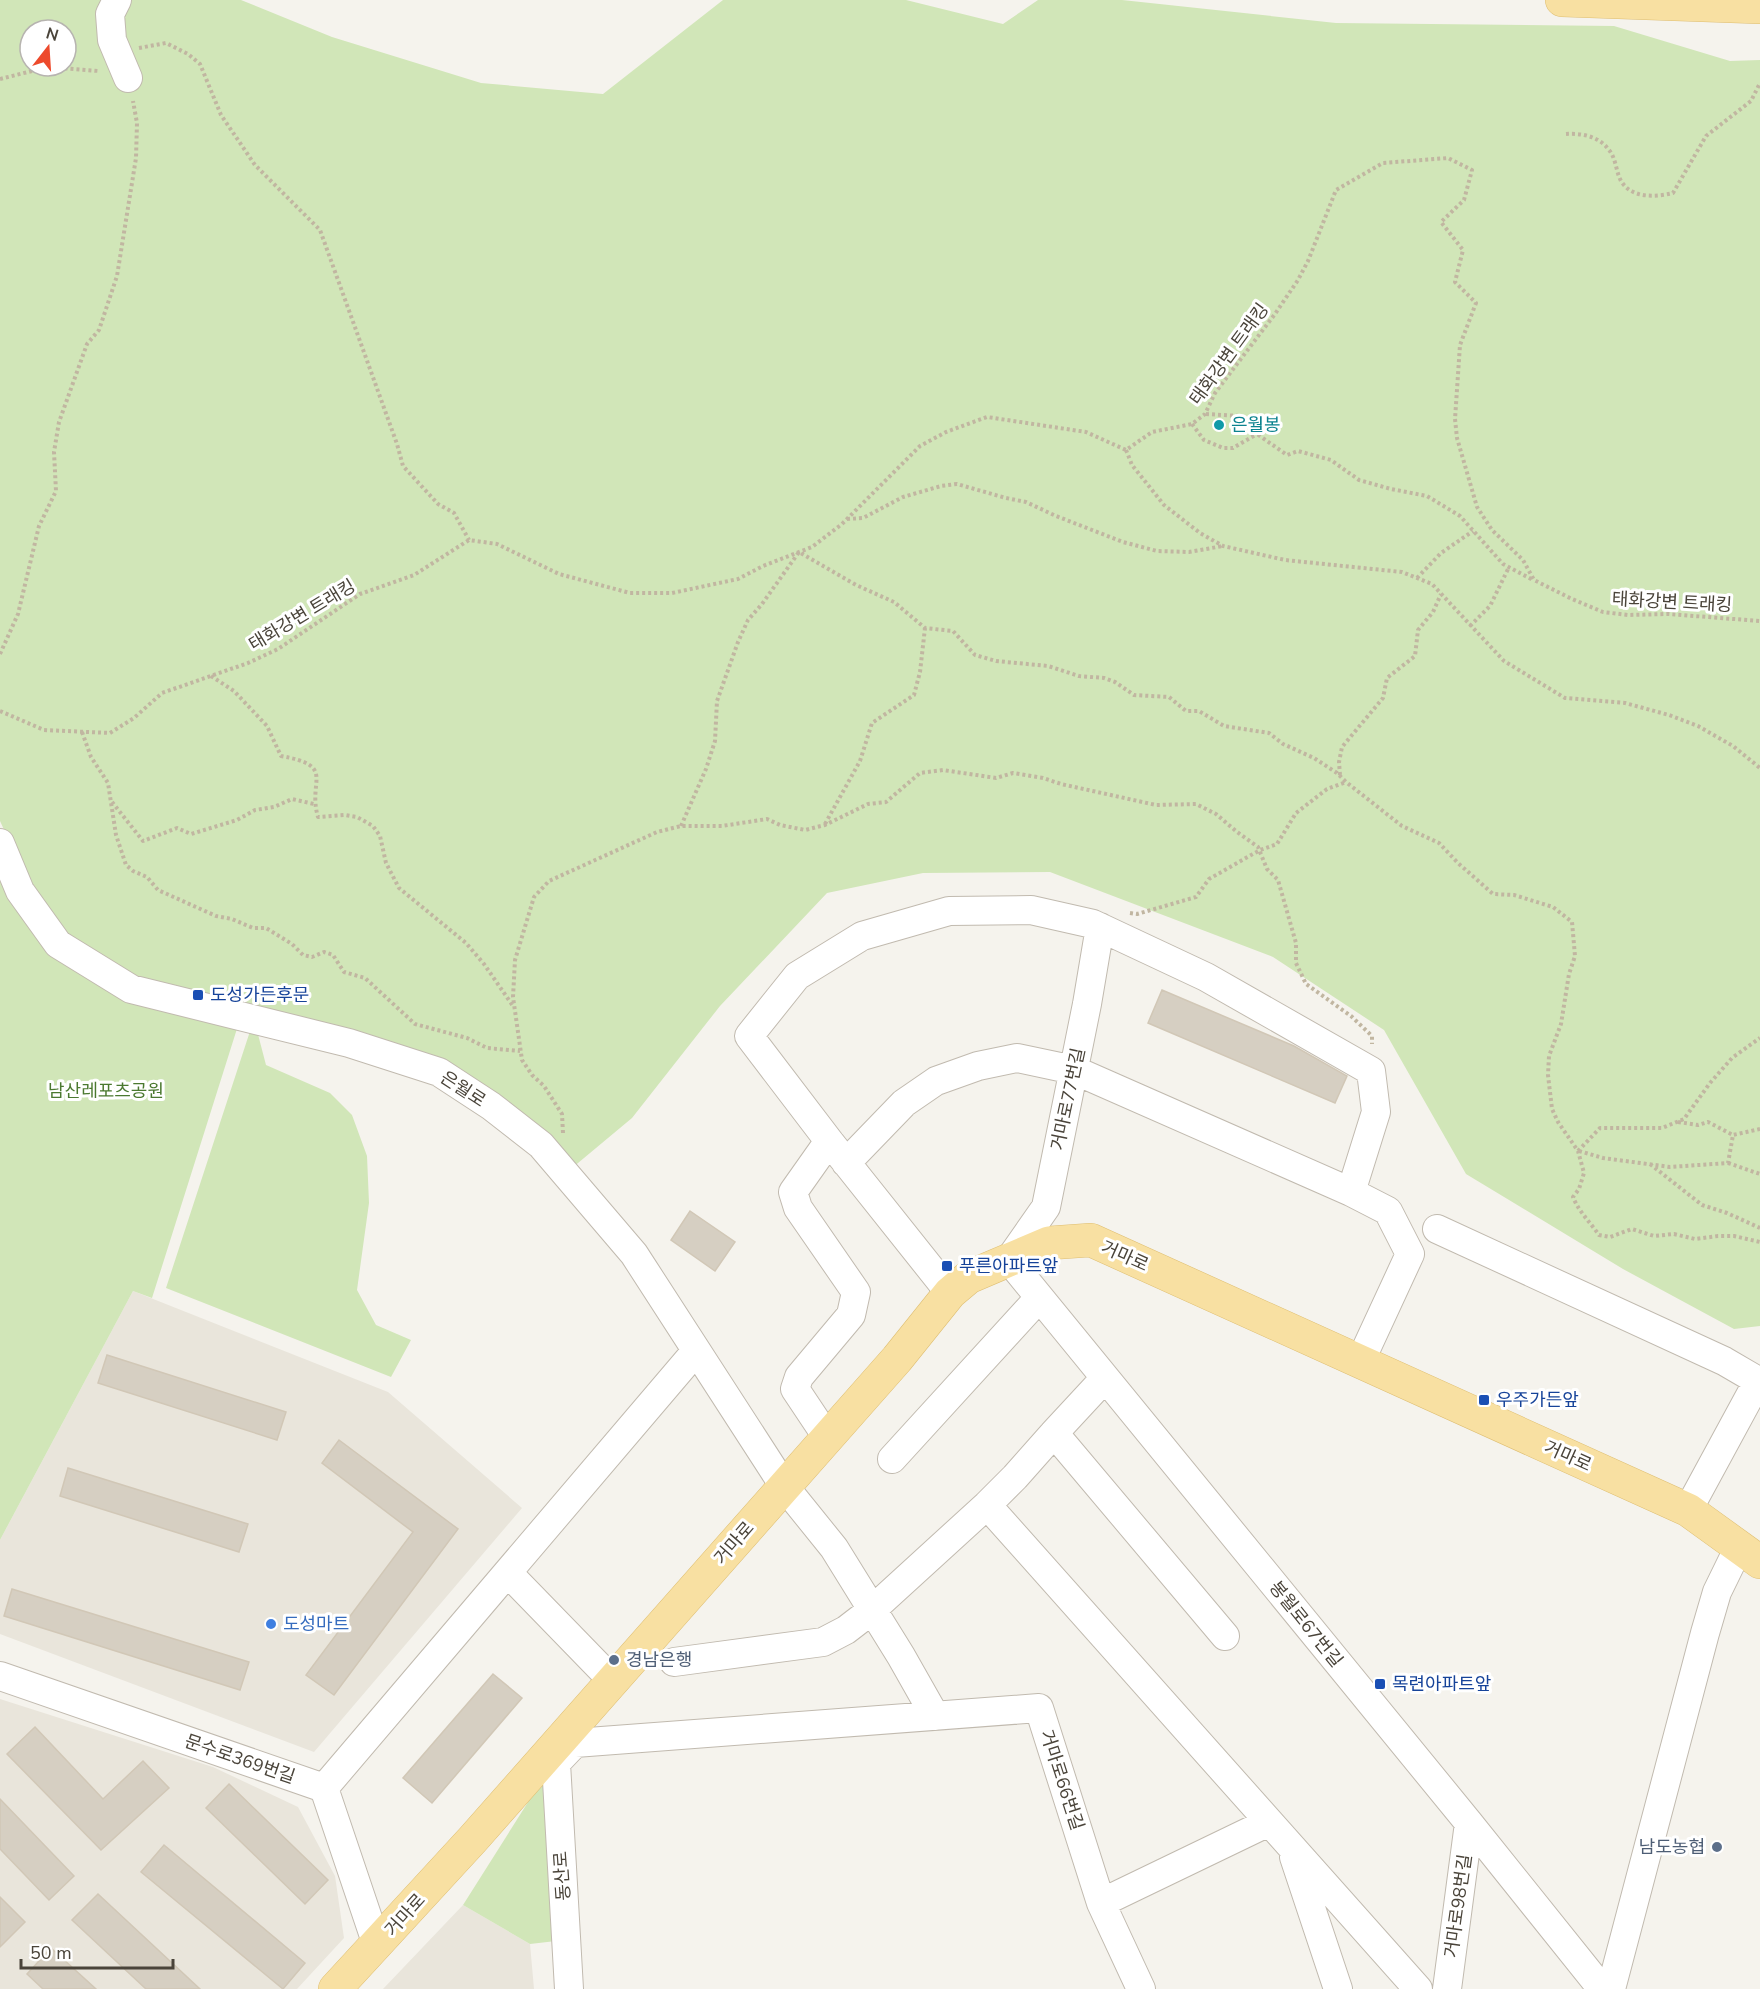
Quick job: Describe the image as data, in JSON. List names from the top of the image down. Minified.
{"streets":{"main road":["거마로"],"street":["은월로","거마로77번길","봉월로67번길","문수로369번길","거마로66번길","동산로","거마로98번길"],"path":["태화강변 트래킹"]},"crossings":[["은월로","거마로"],["은월로","거마로66번길"],["거마로77번길","거마로"],["거마로77번길","봉월로67번길"],["거마로","봉월로67번길"],["거마로","거마로66번길"],["거마로","동산로"],["봉월로67번길","거마로98번길"],["거마로66번길","동산로"]],"parks":["남산레포츠공원"],"places":{"other":["은월봉","도성마트","경남은행","남도농협"],"transit":["도성가든후문","푸른아파트앞","우주가든앞","목련아파트앞"]},"scale_bar":"50 m","north":"top"}
